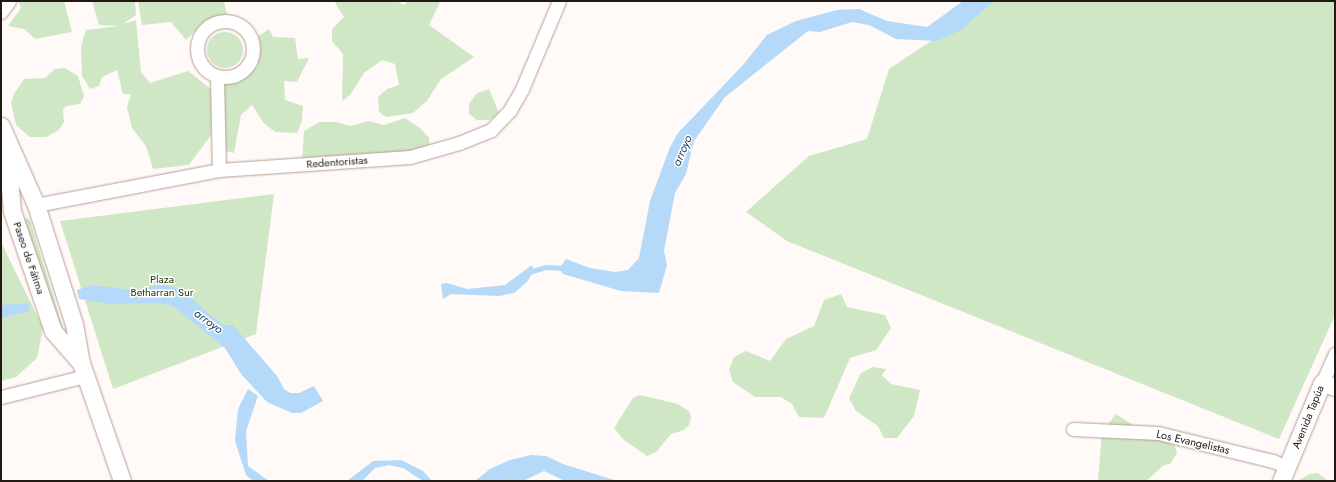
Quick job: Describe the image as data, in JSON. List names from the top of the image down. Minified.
{"streets":{"street":["Redentoristas","Paseo de Fátima","Avenida Tapúa","Los Evangelistas"]},"crossings":[["Redentoristas","Paseo de Fátima"],["Avenida Tapúa","Los Evangelistas"]],"water":["arroyo"],"parks":["Plaza Betharran Sur"]}
